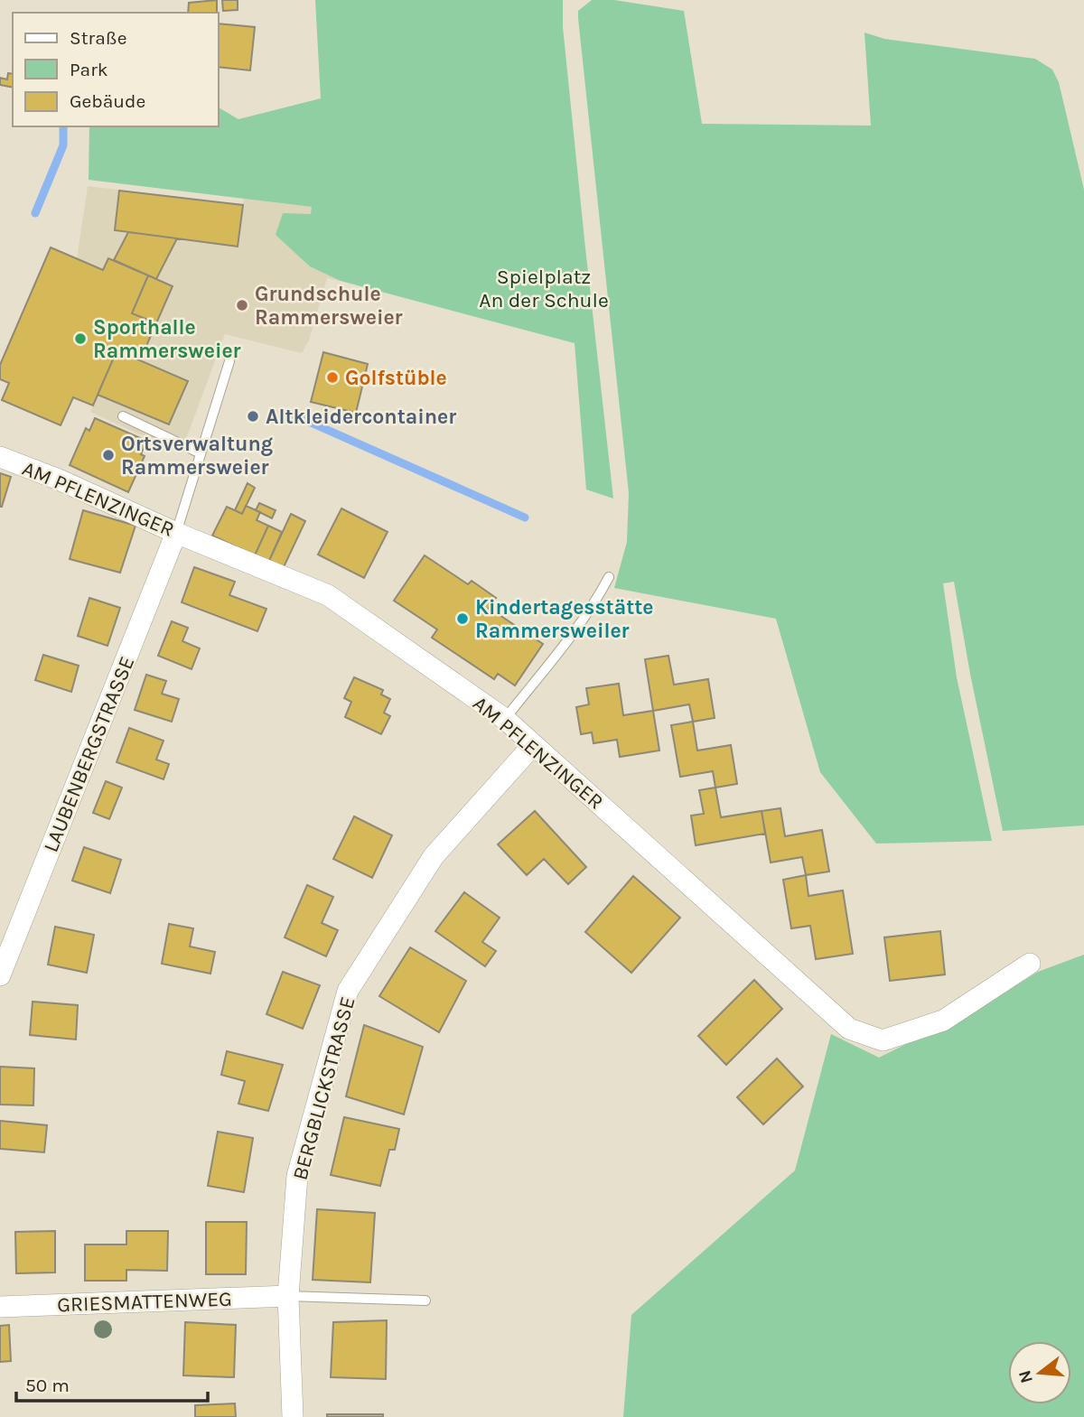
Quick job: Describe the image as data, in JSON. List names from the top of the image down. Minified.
{"streets":{"street":["AM PFLENZINGER","LAUBENBERGSTRASSE","BERGBLICKSTRASSE","GRIESMATTENWEG"]},"crossings":[["AM PFLENZINGER","LAUBENBERGSTRASSE"],["AM PFLENZINGER","BERGBLICKSTRASSE"],["BERGBLICKSTRASSE","GRIESMATTENWEG"]],"parks":["Spielplatz An der Schule"],"places":["Grundschule Rammersweier","Sporthalle Rammersweier","Golfstüble","Altkleidercontainer","Ortsverwaltung Rammersweier","Kindertagesstätte Rammersweiler"],"legend":["Straße","Park","Gebäude"],"scale_bar":"50 m","north":"left"}
